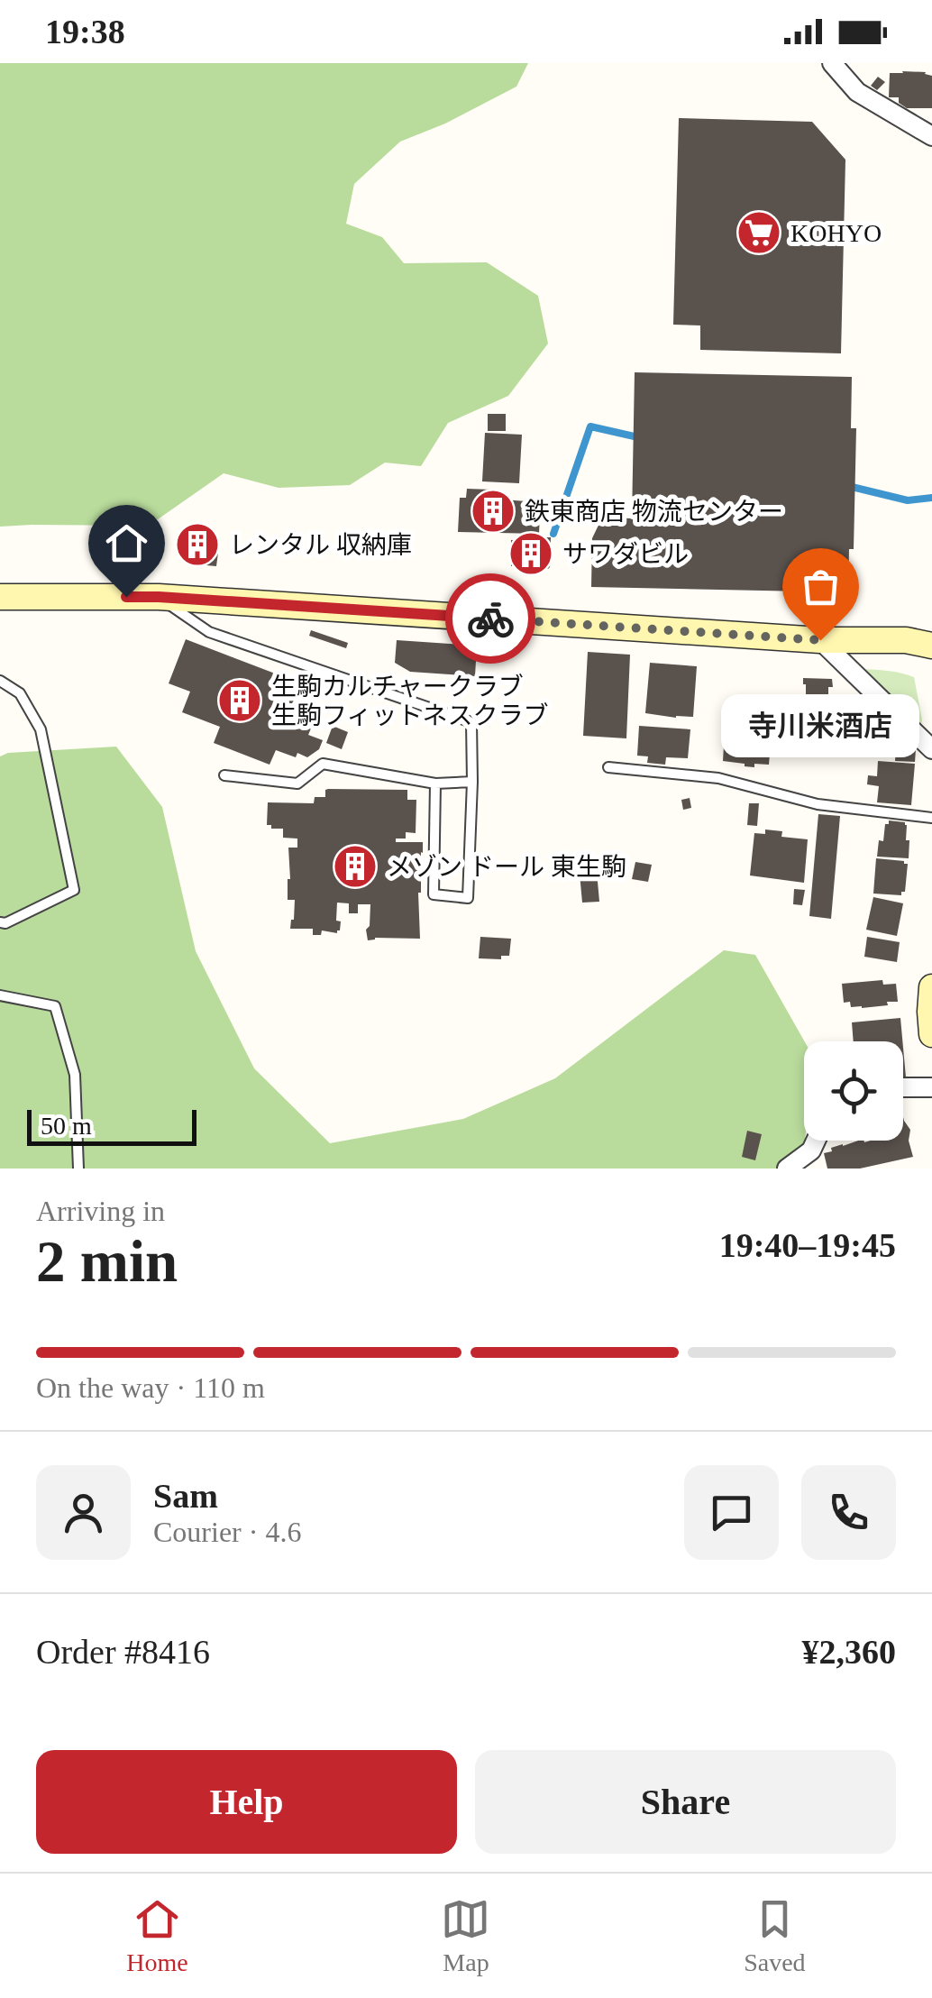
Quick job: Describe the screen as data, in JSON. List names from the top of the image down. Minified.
{"places":{"supermarket":["KOHYO"],"building":["鉄東商店 物流センター","レンタル 収納庫","サワダビル","生駒カルチャークラブ 生駒フィットネスクラブ","メゾン ドール 東生駒"],"other":["寺川米酒店"]},"scale_bar":"50 m","page":{"status":"19:38","bubble":"寺川米酒店","scale":"50 m","heading":["2 min","Arriving in","19:40–19:45"],"panel":["Sam","Courier · 4.6","Order #8416","¥2,360"],"bar":"On the way · 110 m","buttons":["Help","Share"],"tabs":["Home","Map","Saved"]}}
